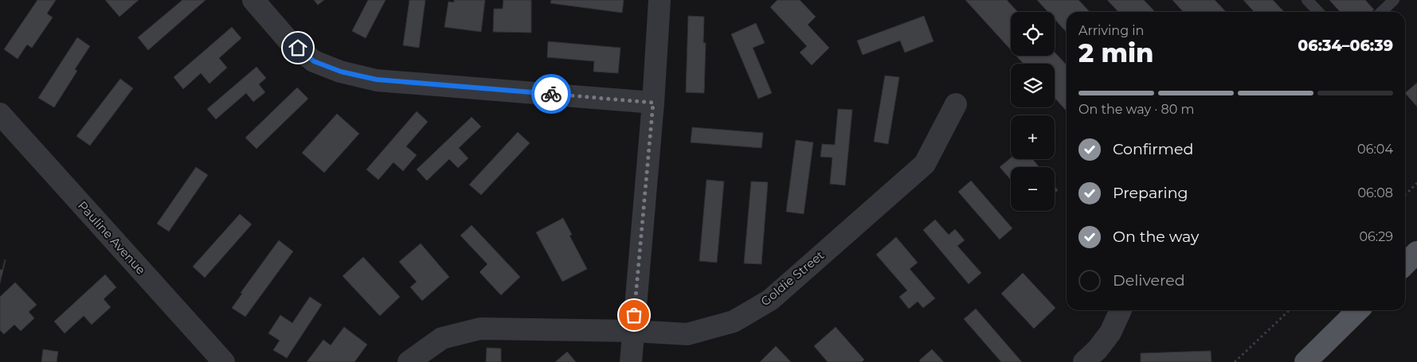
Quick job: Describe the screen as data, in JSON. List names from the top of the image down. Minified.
{"streets":{"street":["Pauline Avenue","Goldie Street"]},"page":{"map_buttons":["+","−"],"heading":["2 min","Arriving in","06:34–06:39"],"bar":"On the way · 80 m","list":[["Confirmed","06:04"],["Preparing","06:08"],["On the way","06:29"],"Delivered"]}}
